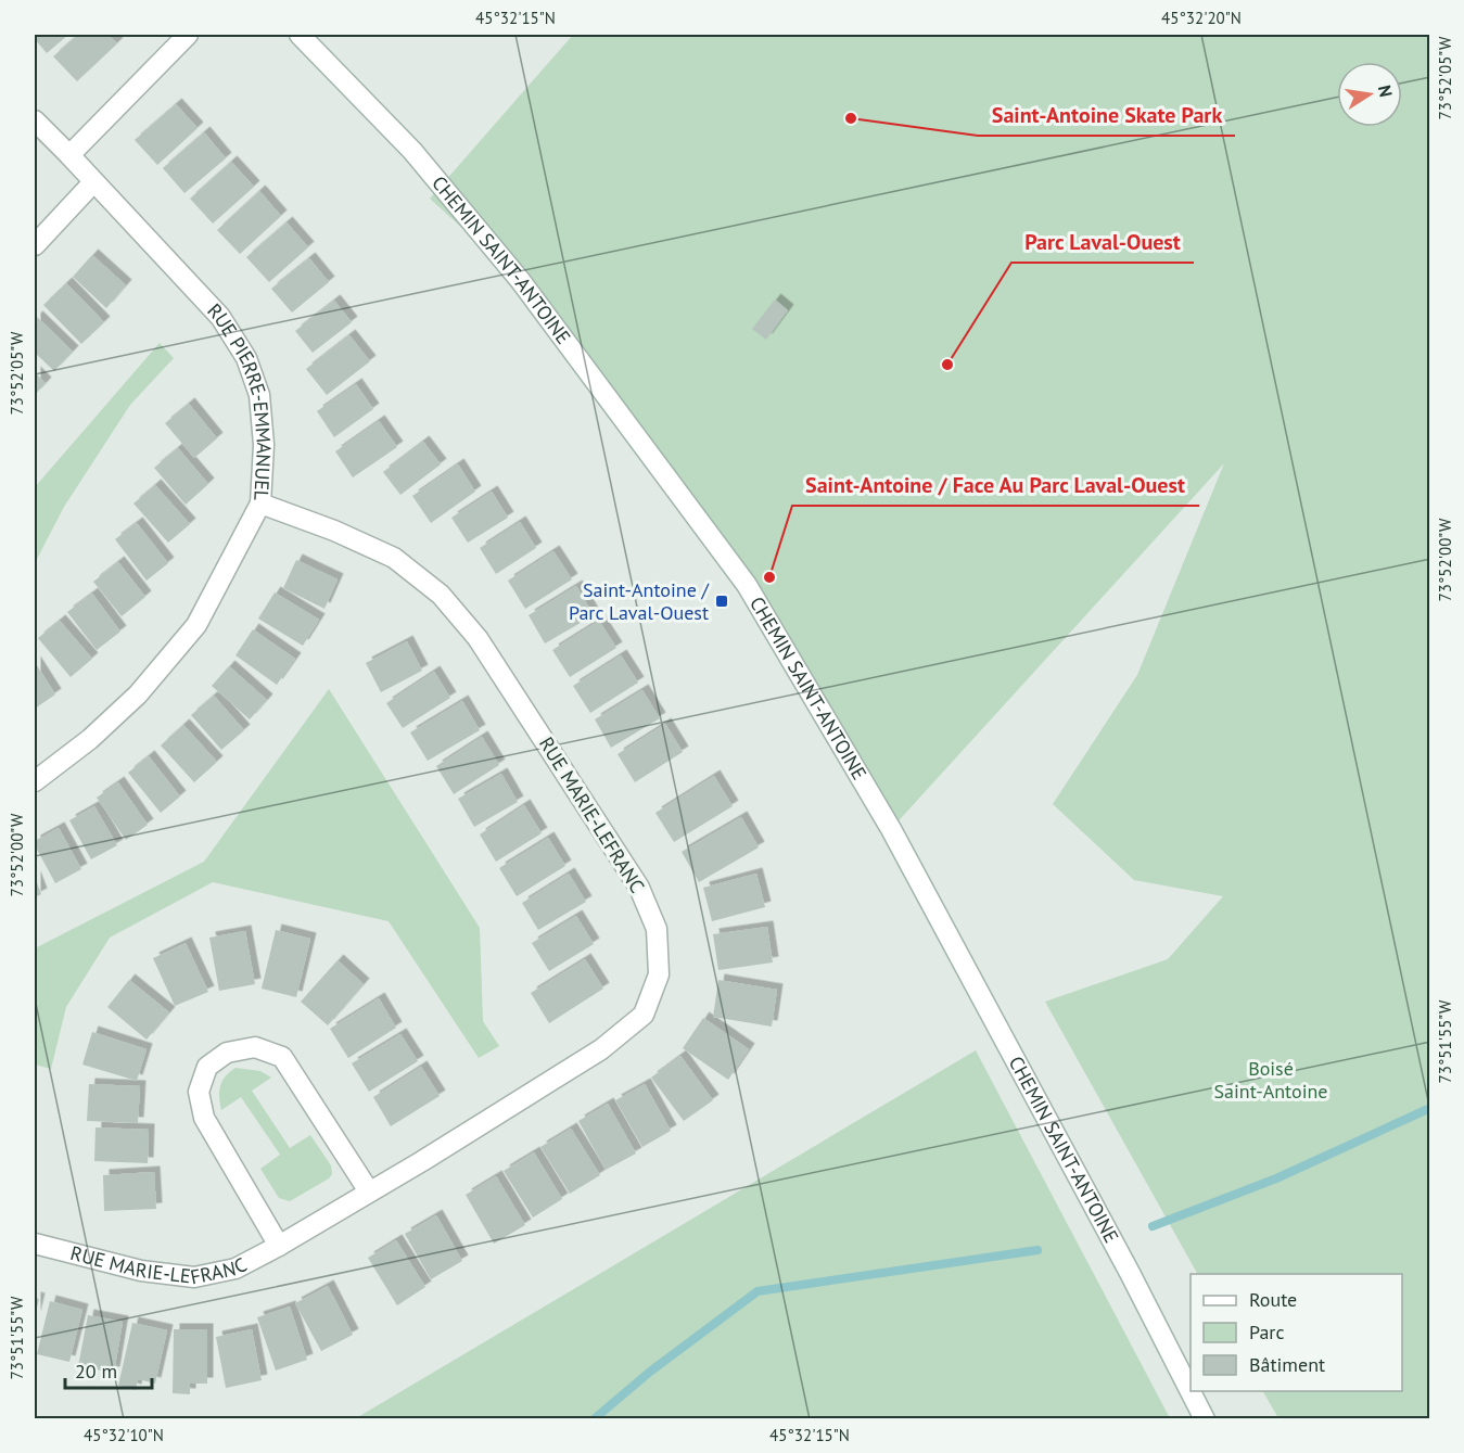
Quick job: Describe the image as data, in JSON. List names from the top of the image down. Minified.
{"streets":{"street":["CHEMIN SAINT-ANTOINE","RUE PIERRE-EMMANUEL","RUE MARIE-LEFRANC"]},"crossings":[["RUE PIERRE-EMMANUEL","RUE MARIE-LEFRANC"]],"parks":["Boisé Saint-Antoine"],"places":{"other":["Saint-Antoine Skate Park","Parc Laval-Ouest","Saint-Antoine / Face Au Parc Laval-Ouest"],"transit":["Saint-Antoine / Parc Laval-Ouest"]},"legend":["Route","Parc","Bâtiment"],"scale_bar":"20 m","north":"right","coordinates":["45°32'15\"N","45°32'20\"N","73°52'05\"W","73°52'00\"W","73°51'55\"W","45°32'10\"N"]}
